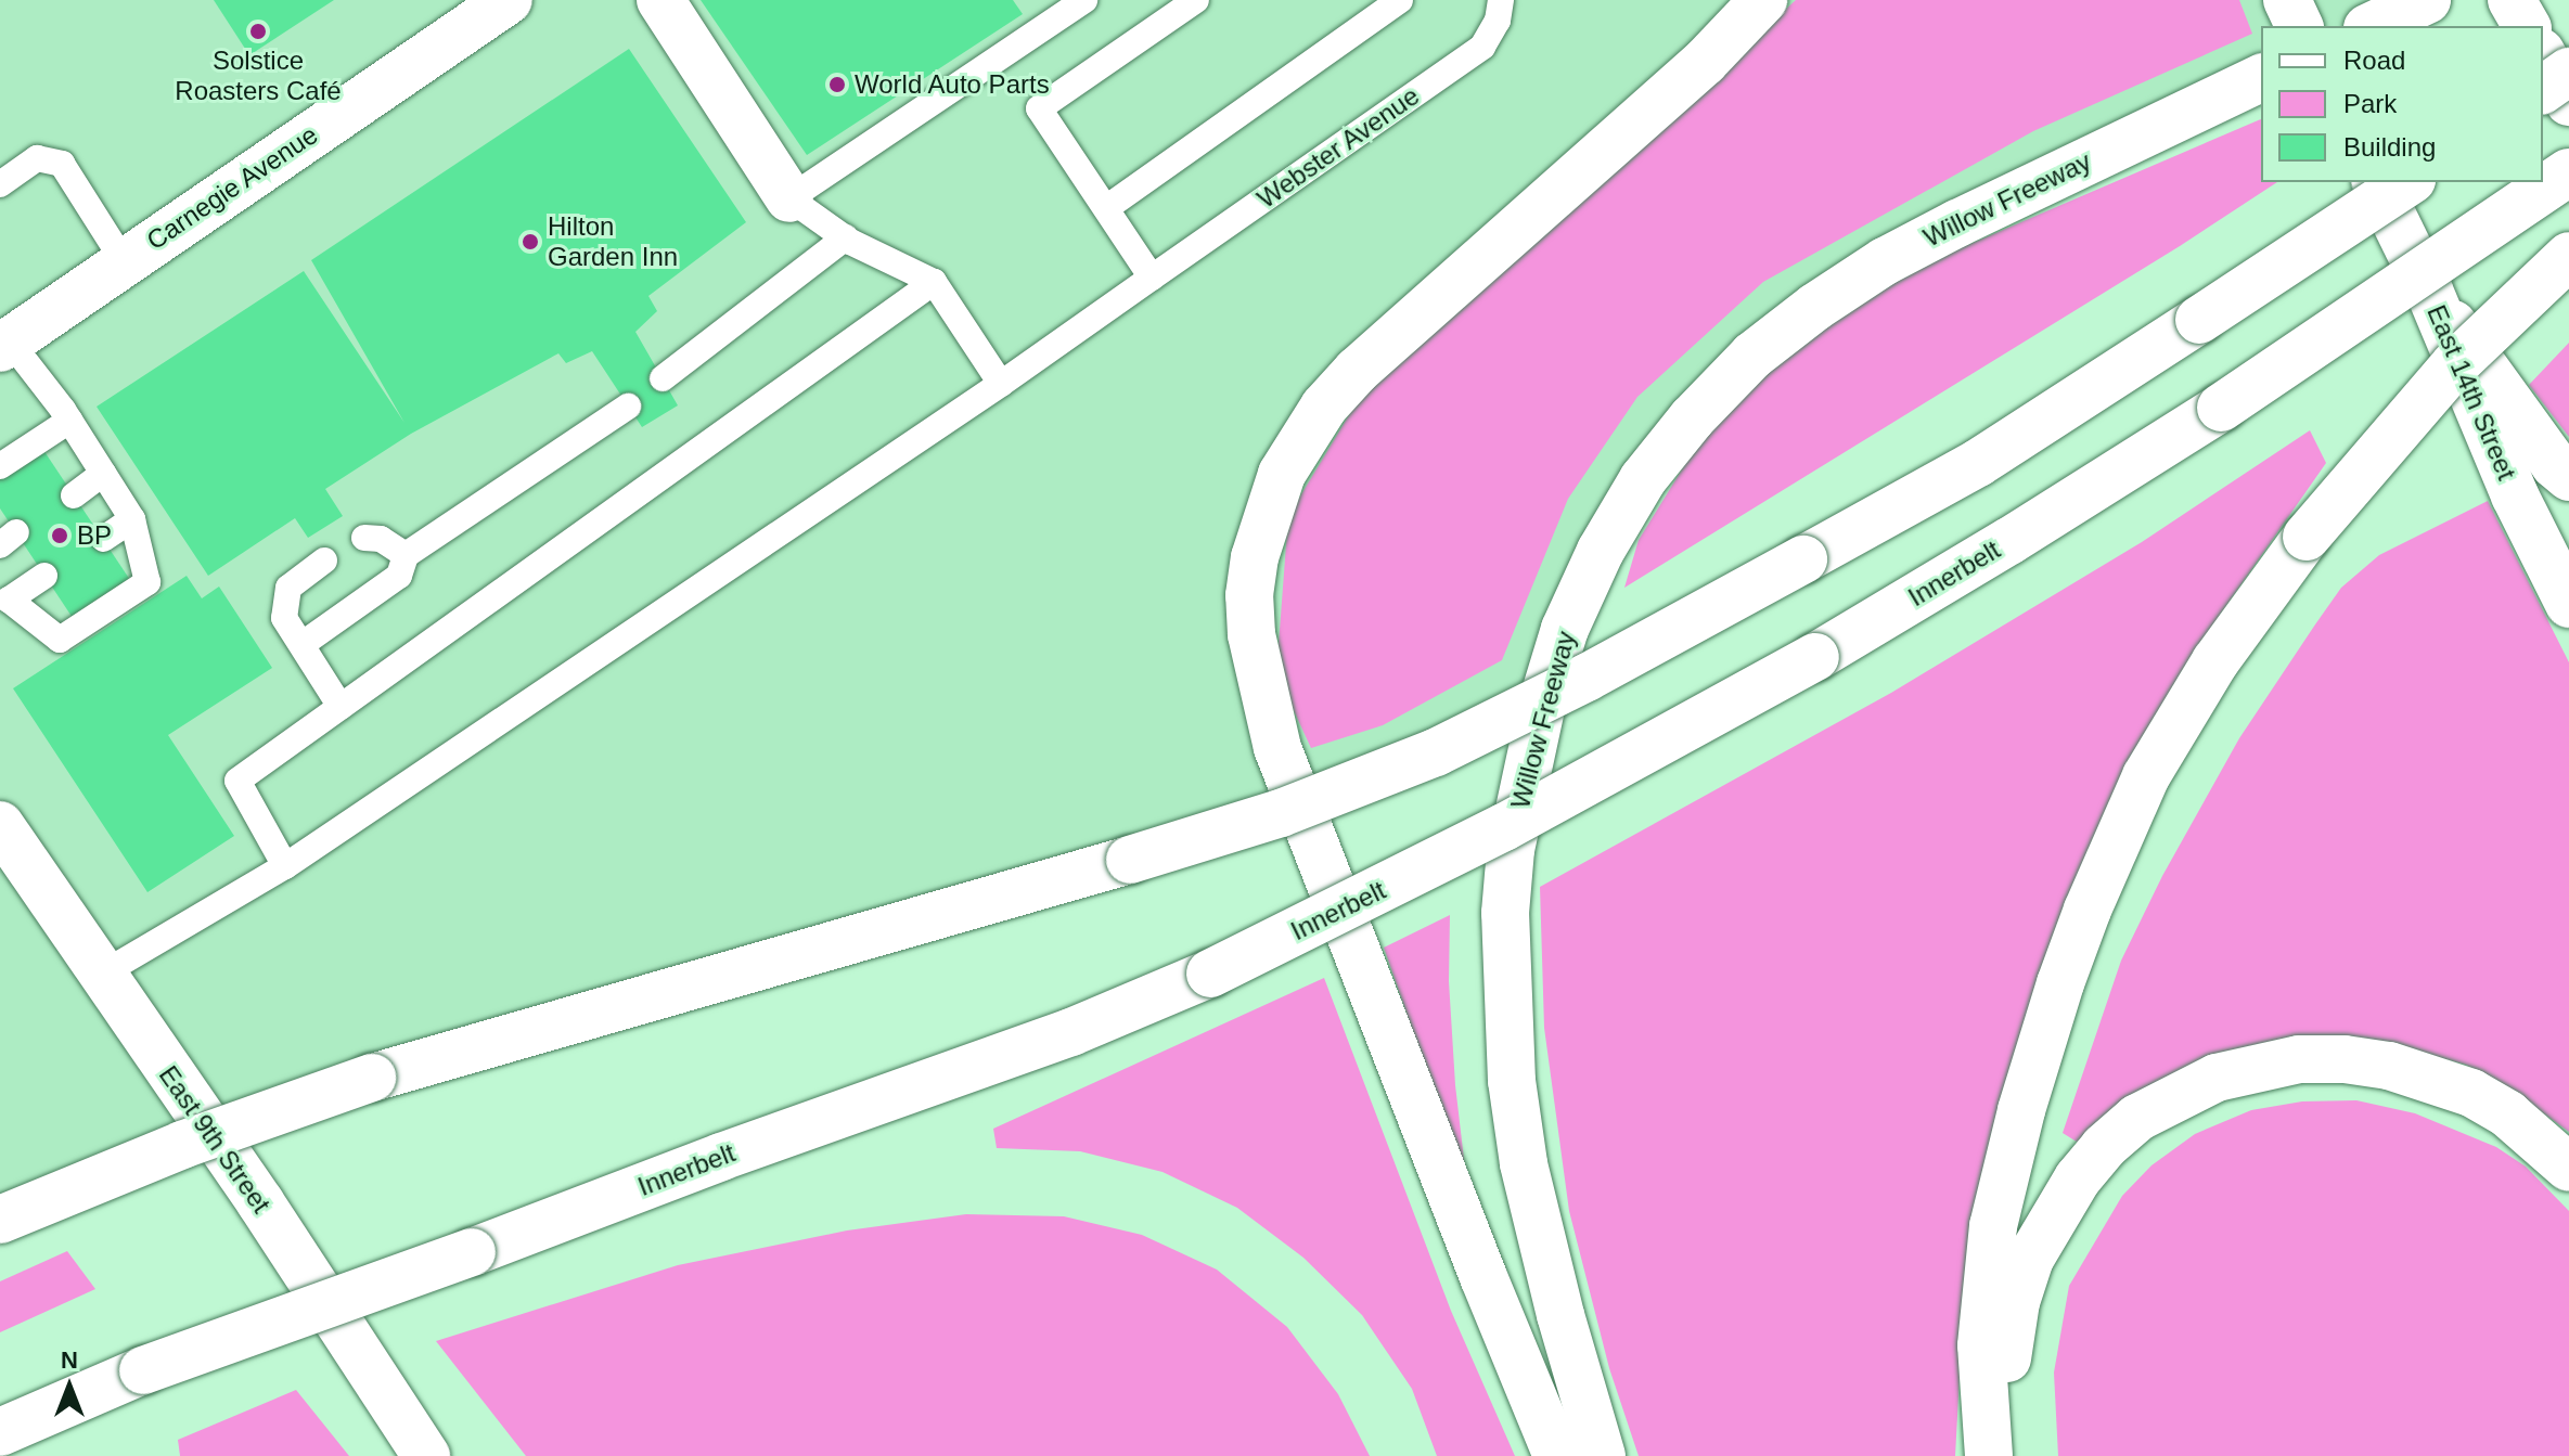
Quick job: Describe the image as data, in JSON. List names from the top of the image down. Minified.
{"streets":{"main road":["Carnegie Avenue","Willow Freeway","East 14th Street","Innerbelt","East 9th Street"],"lane":["Webster Avenue"]},"crossings":[["Webster Avenue","East 9th Street"]],"places":["Solstice Roasters Café","World Auto Parts","Hilton Garden Inn","BP"],"legend":["Road","Park","Building"],"north":"top"}
